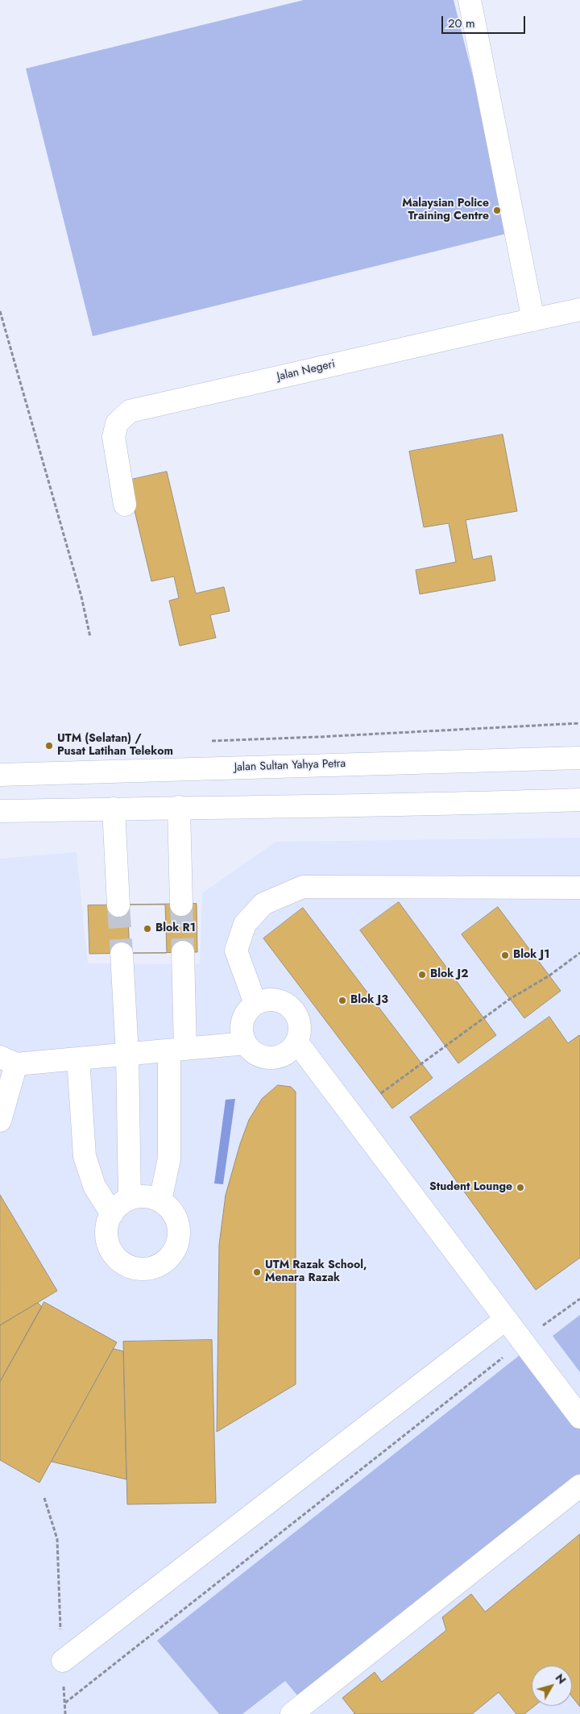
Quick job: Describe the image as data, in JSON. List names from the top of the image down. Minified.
{"streets":{"main road":["Jalan Negeri","Jalan Sultan Yahya Petra"]},"places":["Malaysian Police Training Centre","UTM (Selatan) / Pusat Latihan Telekom","Blok R1","Blok J1","Blok J2","Blok J3","Student Lounge","UTM Razak School, Menara Razak"],"scale_bar":"20 m","north":"top right"}
